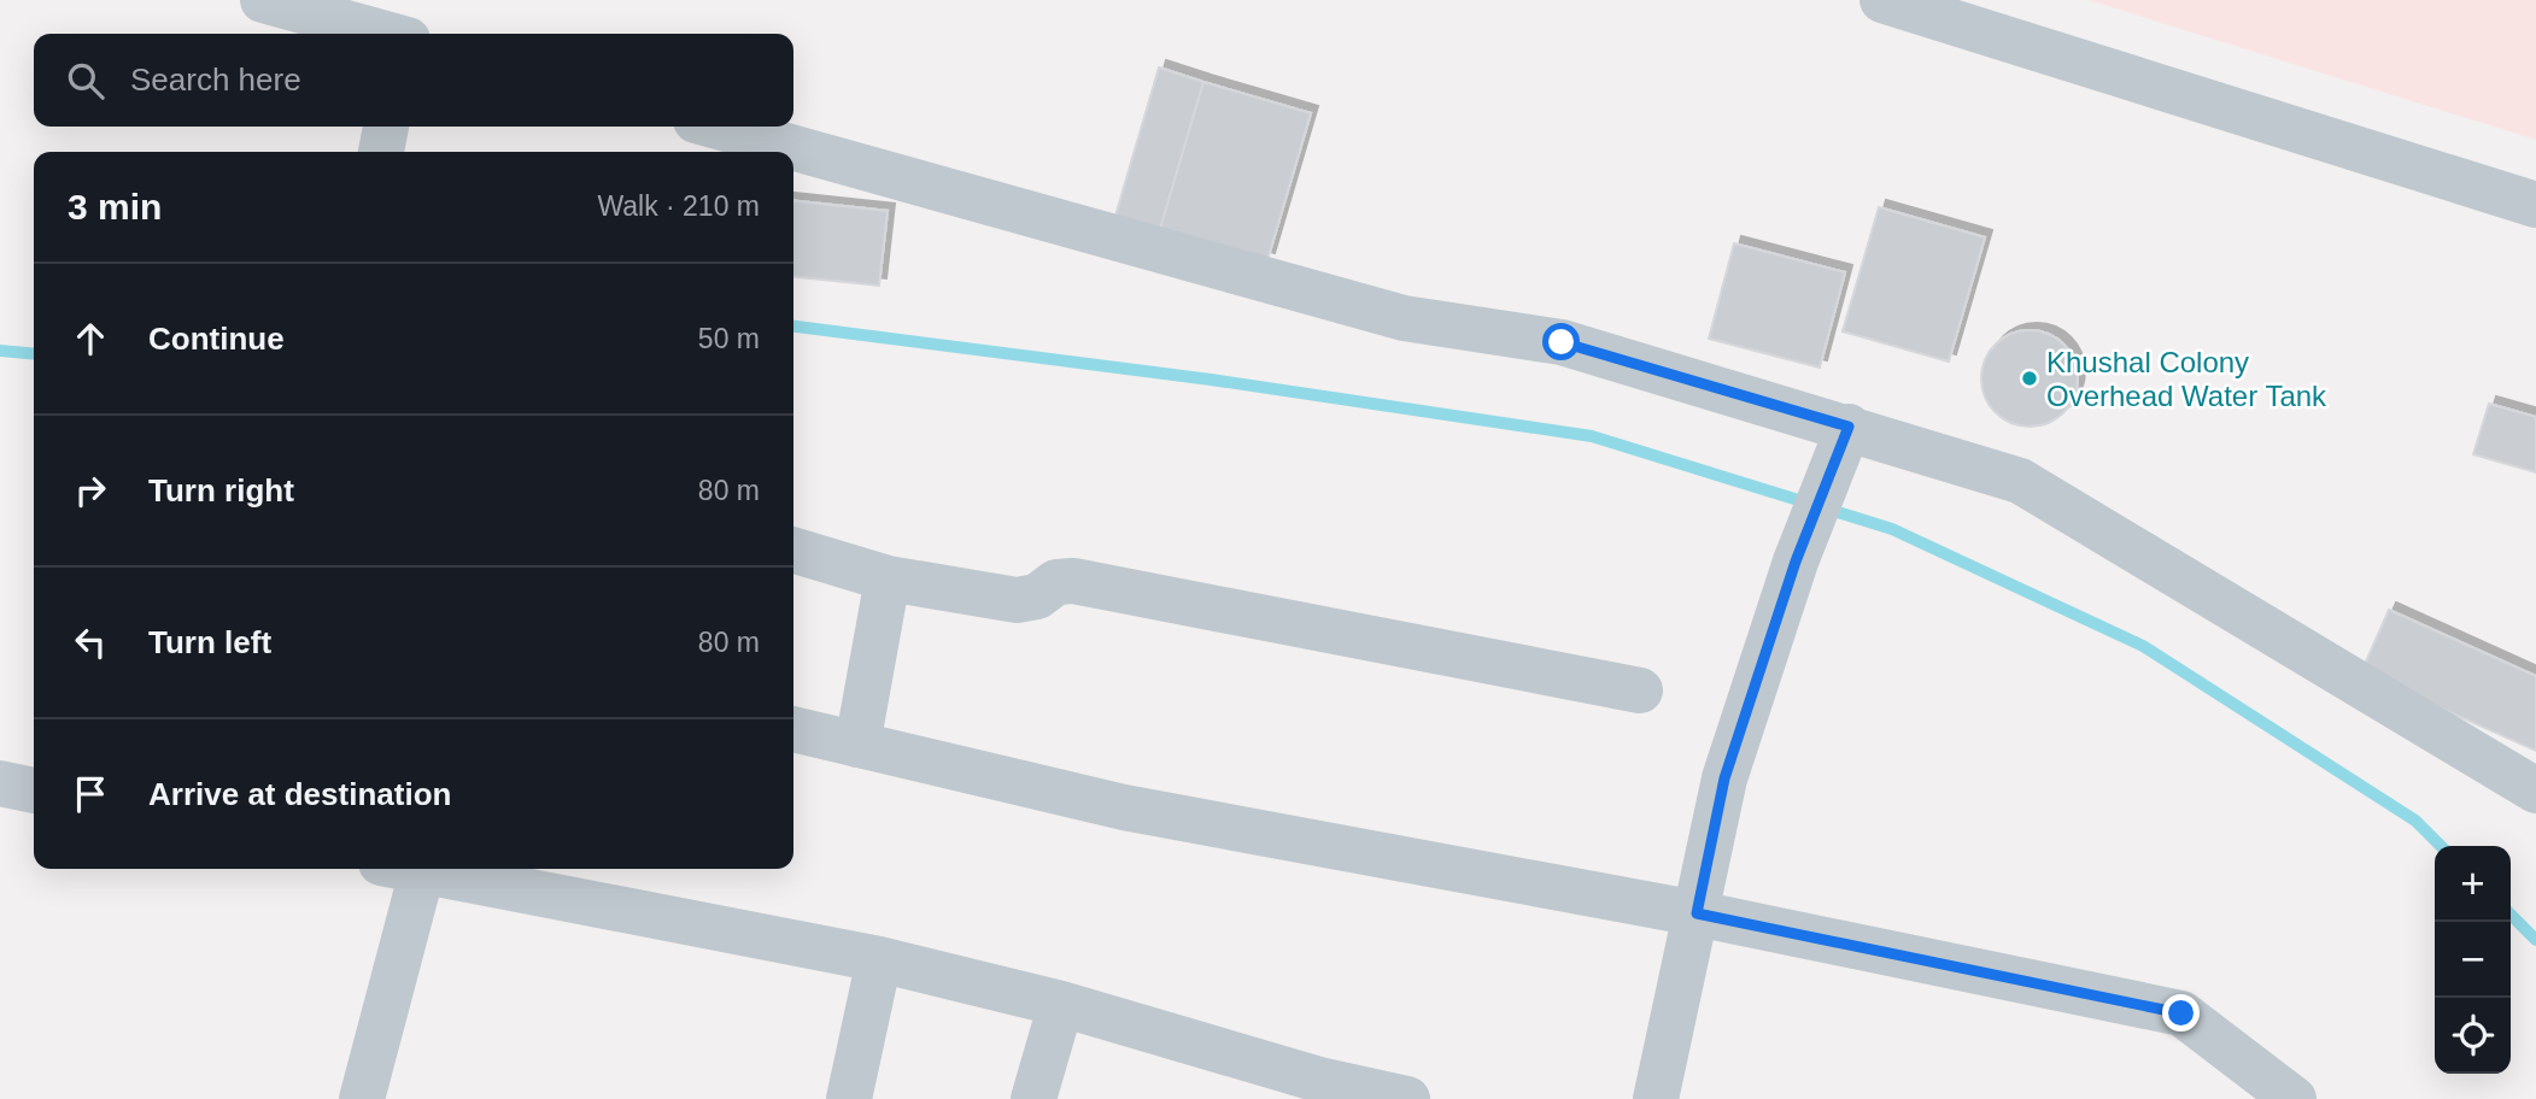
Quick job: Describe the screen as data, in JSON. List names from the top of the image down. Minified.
{"places":["Khushal Colony Overhead Water Tank"],"page":{"search":"Search here","heading":["3 min","Walk · 210 m"],"list":[["Continue","50 m"],["Turn right","80 m"],["Turn left","80 m"],"Arrive at destination"],"map_buttons":["+","−"]}}
